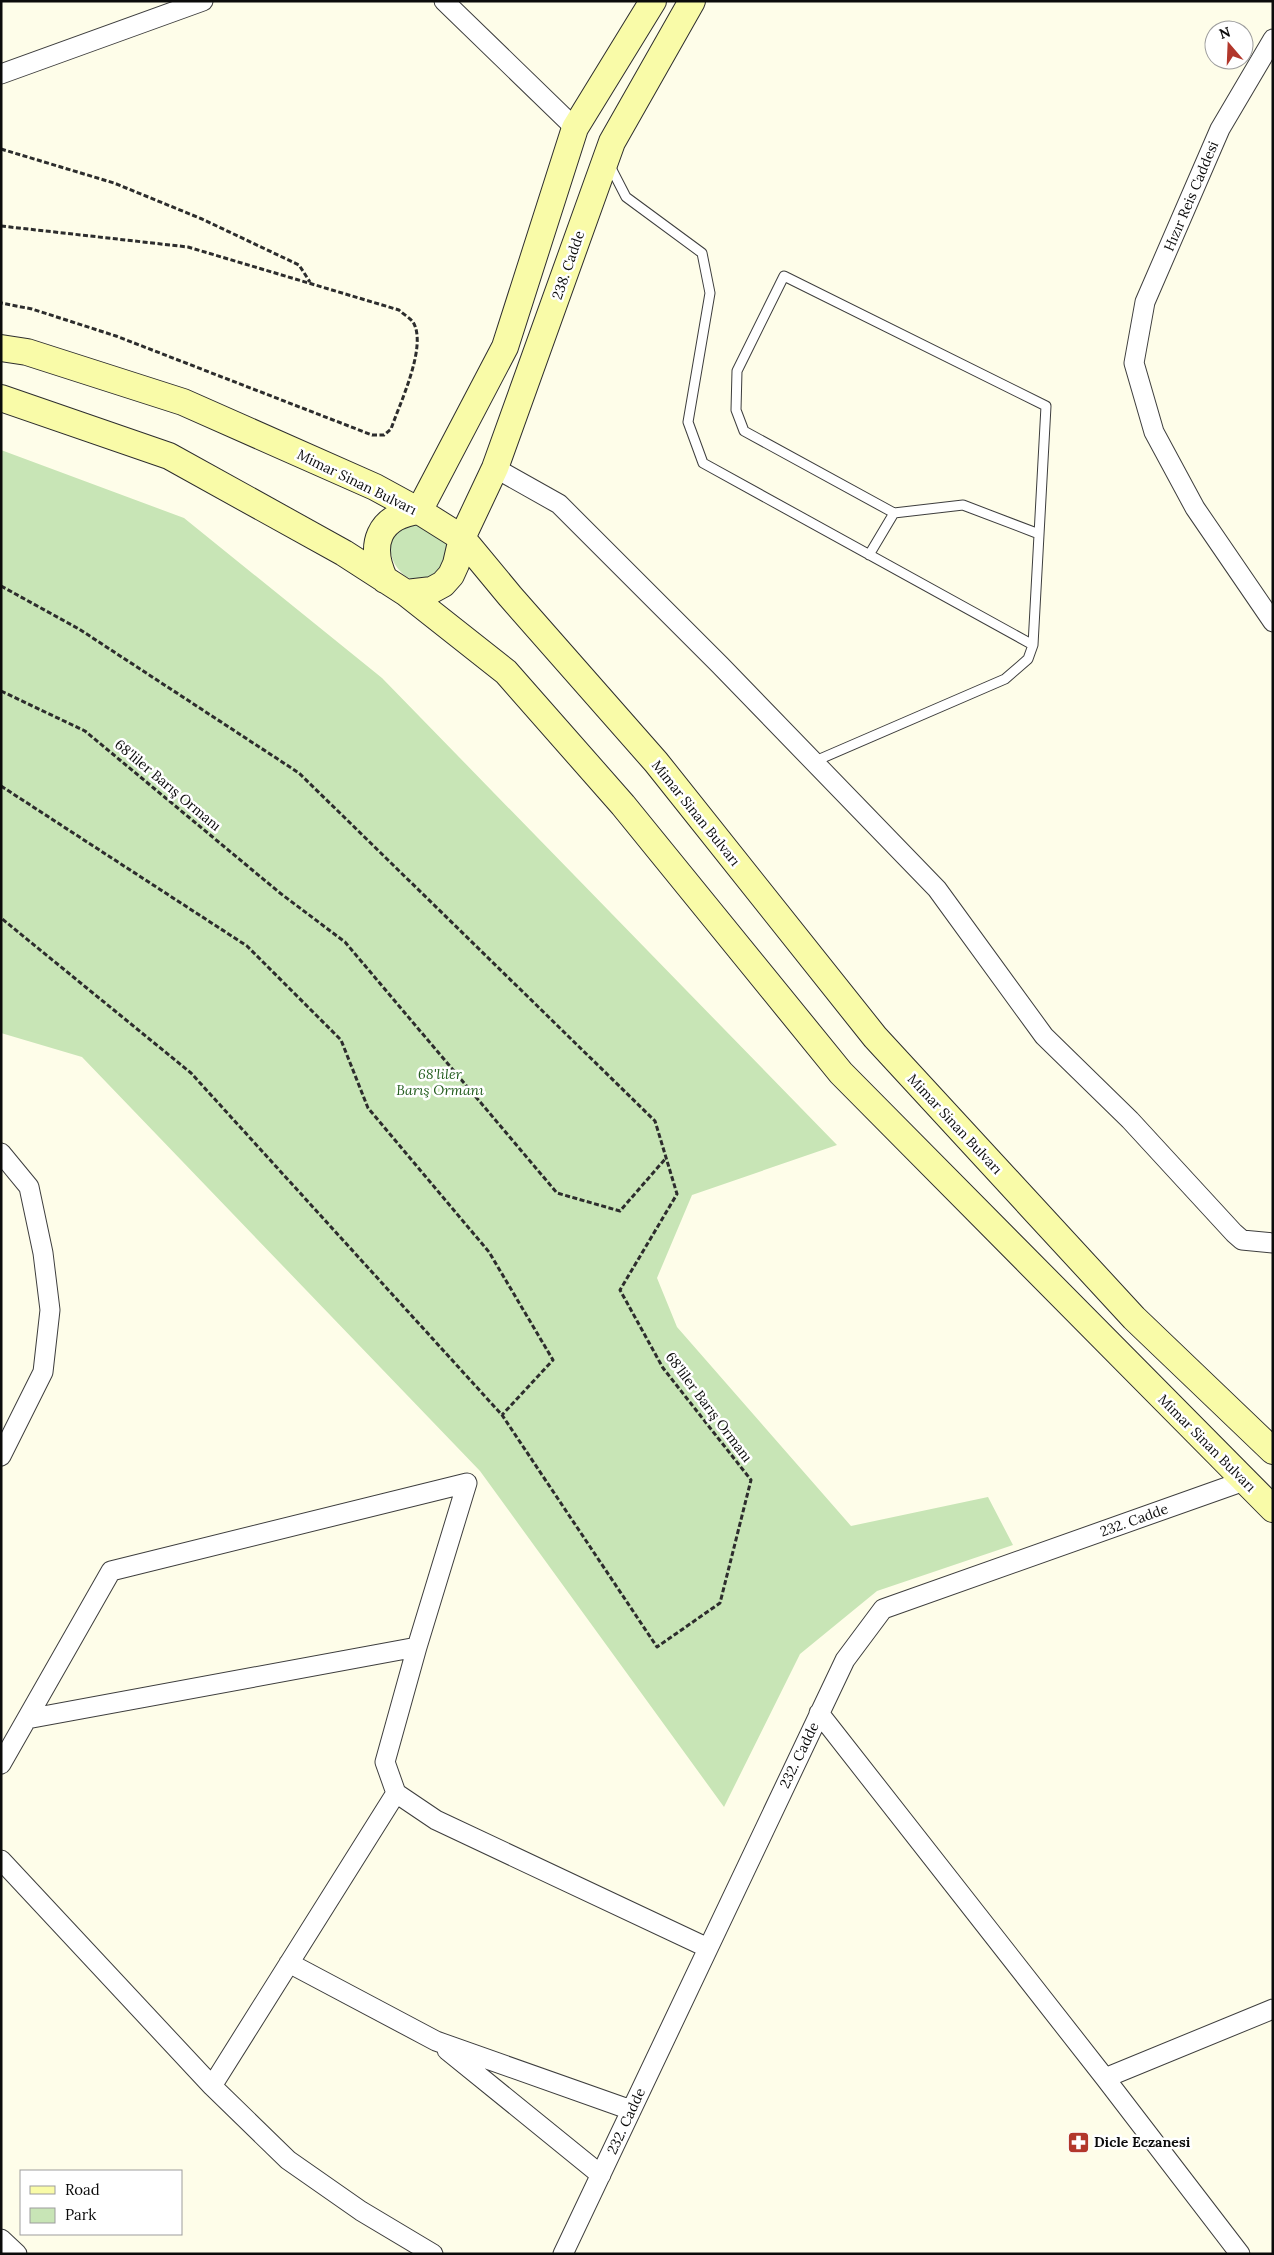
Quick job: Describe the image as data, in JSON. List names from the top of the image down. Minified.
{"streets":{"main road":["238. Cadde","Mimar Sinan Bulvarı"],"street":["Hızır Reis Caddesi","232. Cadde"],"path":["68'liler Barış Ormanı"]},"crossings":[["238. Cadde","Mimar Sinan Bulvarı"],["Mimar Sinan Bulvarı","232. Cadde"]],"parks":["68'liler Barış Ormanı"],"places":{"pharmacy":["Dicle Eczanesi"]},"legend":["Road","Park"],"north":"top"}
